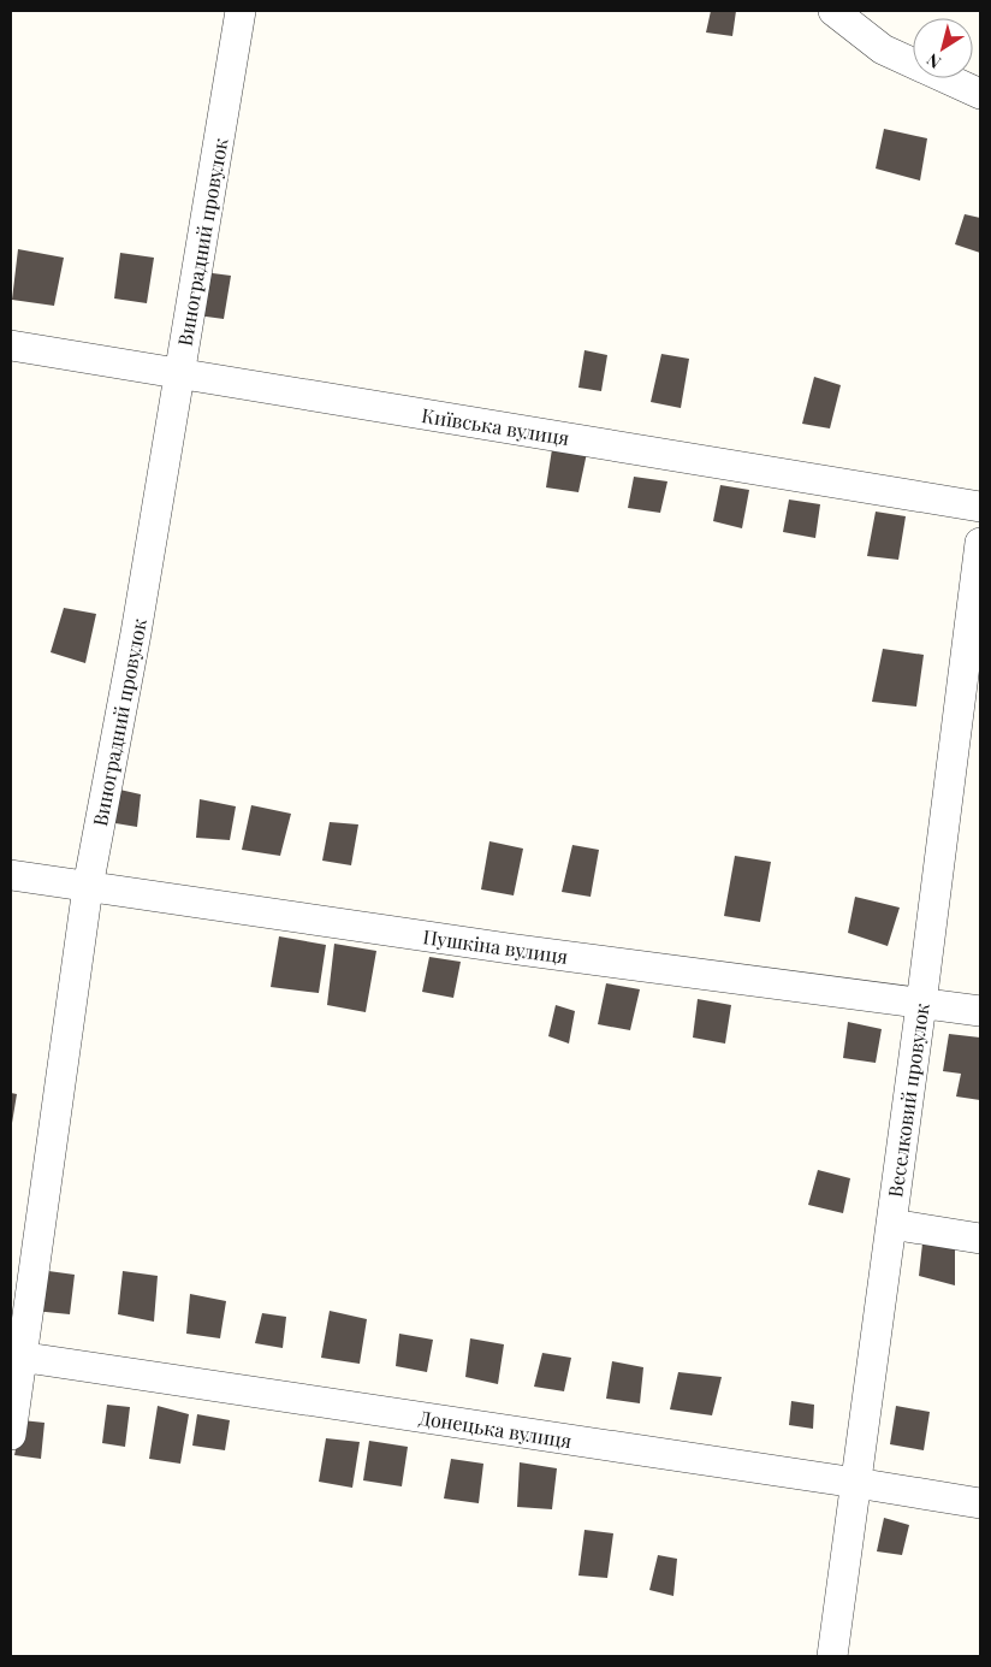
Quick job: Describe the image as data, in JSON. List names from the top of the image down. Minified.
{"streets":{"street":["Виноградний провулок","Київська вулиця","Пушкіна вулиця","Веселковий провулок","Донецька вулиця"]},"crossings":[["Виноградний провулок","Київська вулиця"],["Виноградний провулок","Пушкіна вулиця"],["Виноградний провулок","Донецька вулиця"],["Пушкіна вулиця","Веселковий провулок"],["Веселковий провулок","Донецька вулиця"]],"north":"bottom left"}
